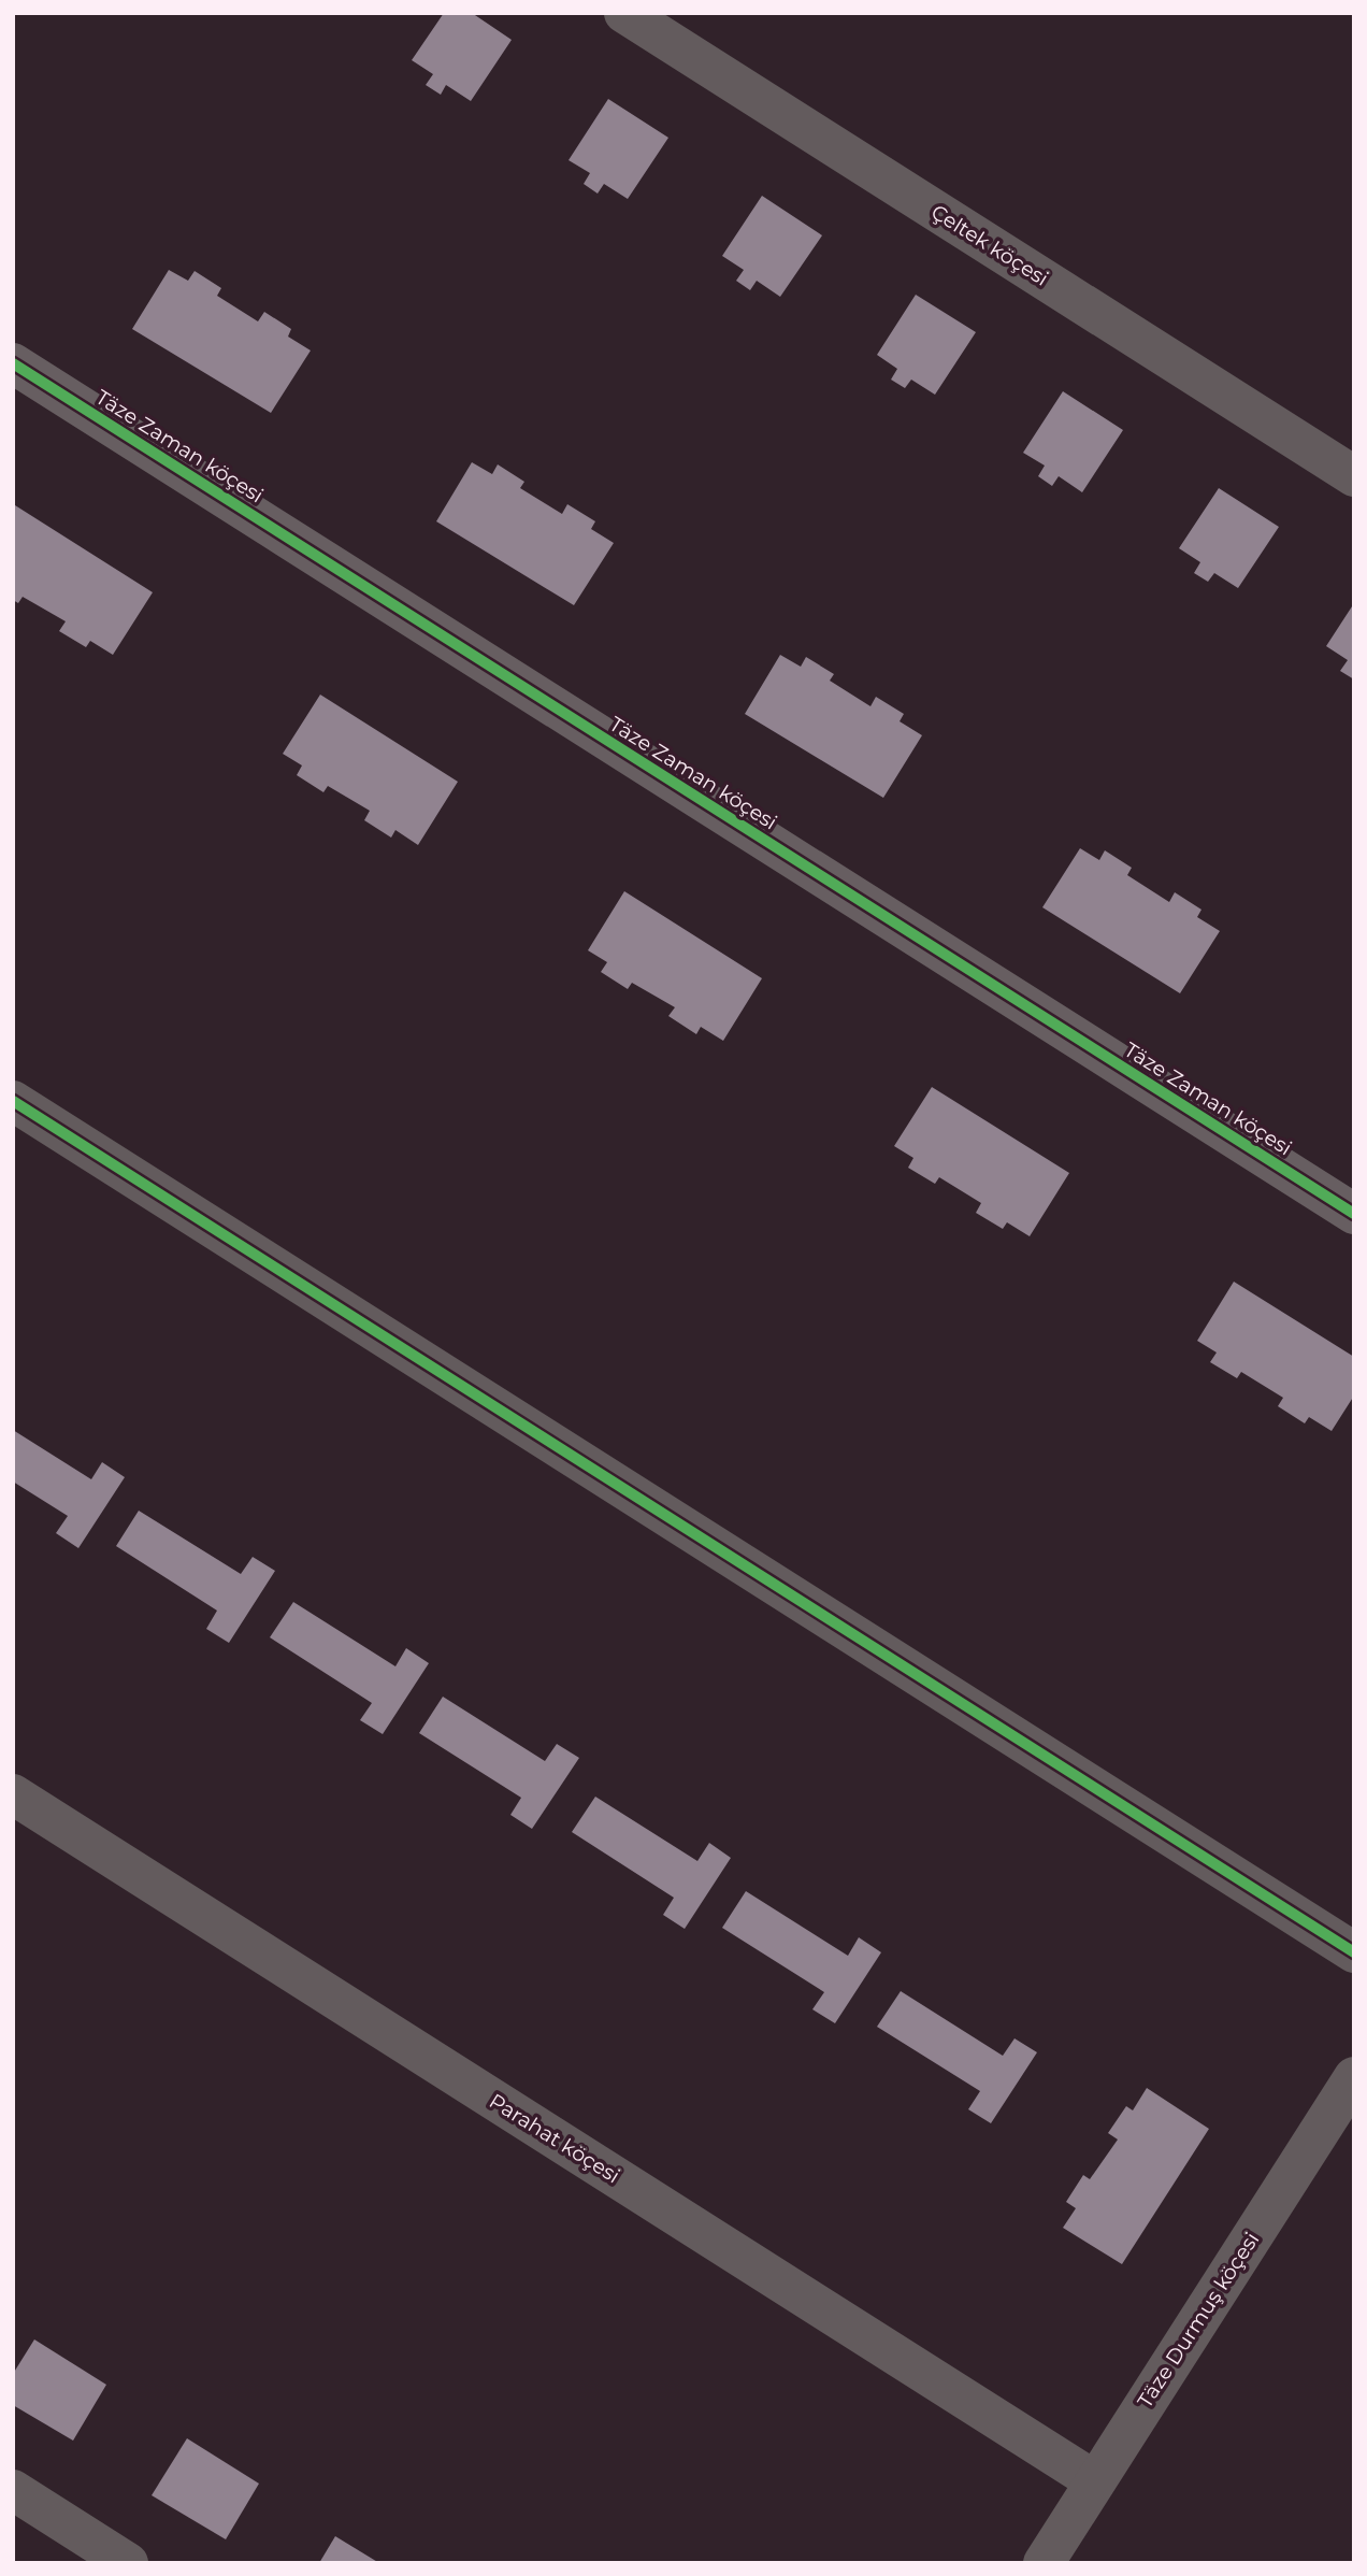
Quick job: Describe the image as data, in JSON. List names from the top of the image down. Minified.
{"streets":{"street":["Çeltek köçesi","Täze Zaman köçesi","Parahat köçesi","Täze Durmuş köçesi"]},"crossings":[["Parahat köçesi","Täze Durmuş köçesi"]]}
